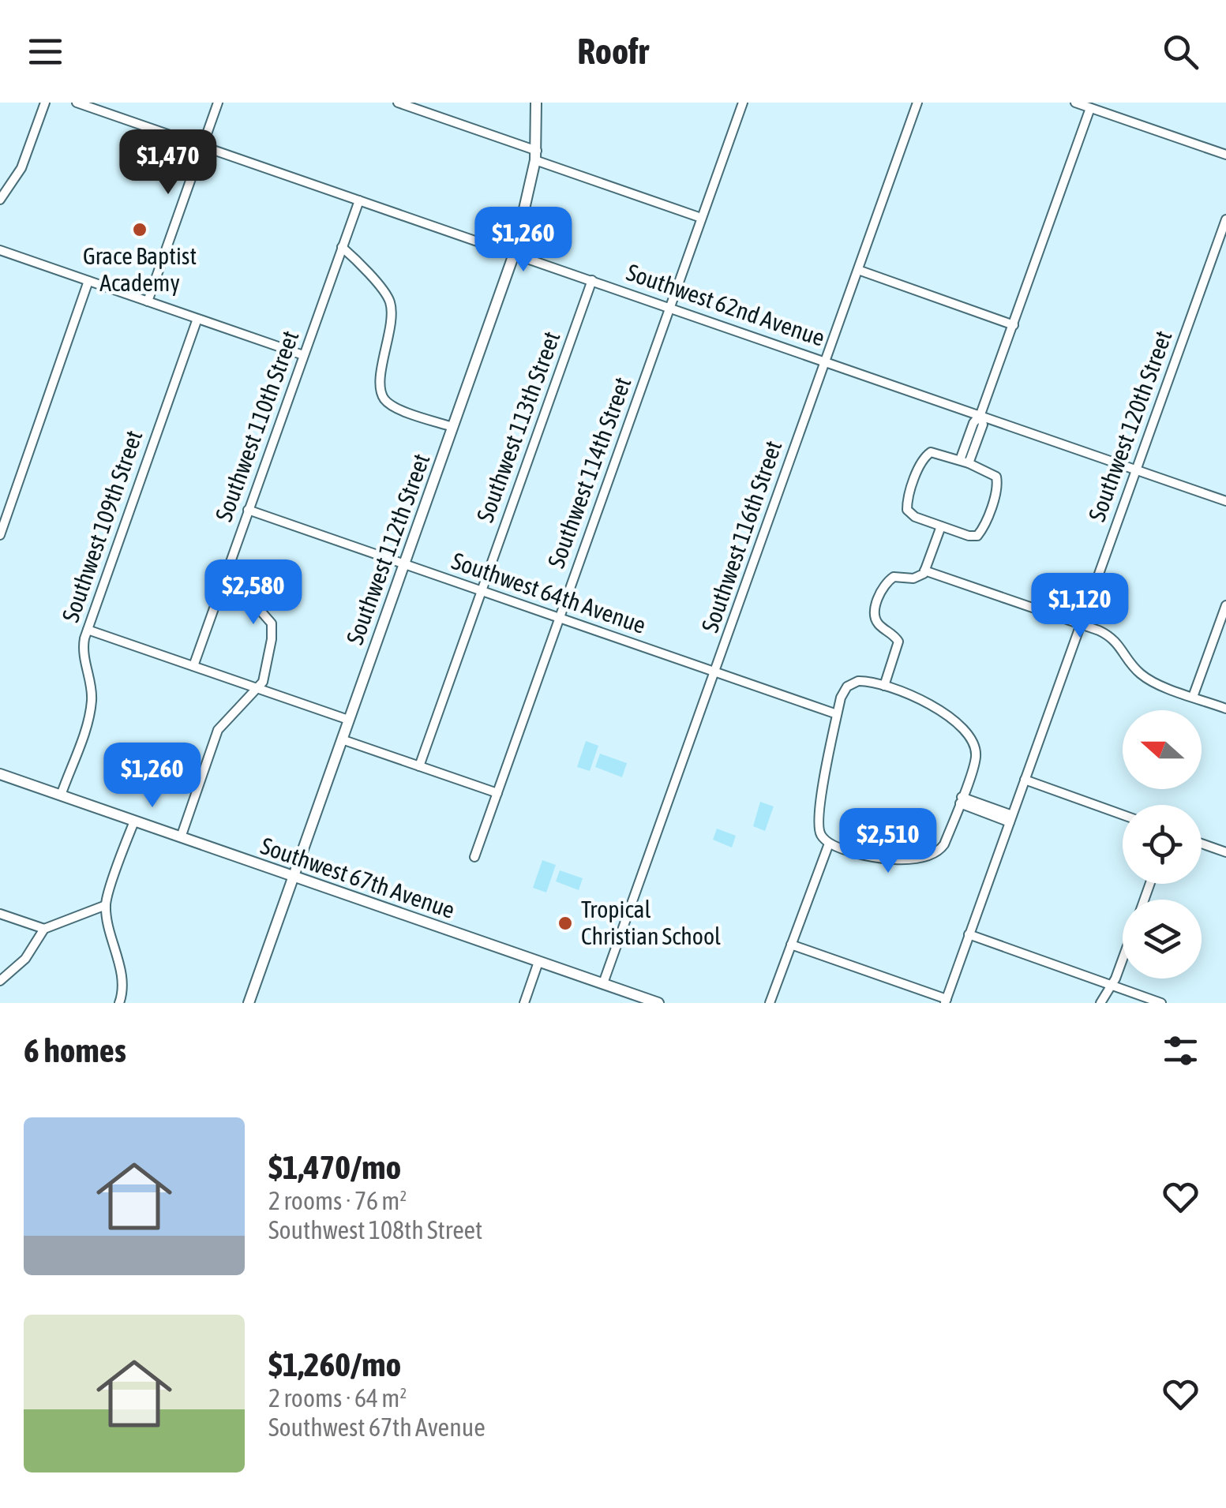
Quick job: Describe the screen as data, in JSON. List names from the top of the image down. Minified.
{"streets":{"main road":["Southwest 112th Street","Southwest 67th Avenue"],"street":["Southwest 62nd Avenue","Southwest 110th Street","Southwest 120th Street","Southwest 113th Street","Southwest 114th Street","Southwest 109th Street","Southwest 116th Street","Southwest 64th Avenue"]},"crossings":[["Southwest 62nd Avenue","Southwest 110th Street"],["Southwest 62nd Avenue","Southwest 120th Street"],["Southwest 62nd Avenue","Southwest 113th Street"],["Southwest 62nd Avenue","Southwest 114th Street"],["Southwest 62nd Avenue","Southwest 116th Street"],["Southwest 62nd Avenue","Southwest 112th Street"],["Southwest 110th Street","Southwest 64th Avenue"],["Southwest 113th Street","Southwest 64th Avenue"],["Southwest 114th Street","Southwest 64th Avenue"],["Southwest 109th Street","Southwest 67th Avenue"],["Southwest 116th Street","Southwest 64th Avenue"],["Southwest 116th Street","Southwest 67th Avenue"],["Southwest 112th Street","Southwest 64th Avenue"],["Southwest 112th Street","Southwest 67th Avenue"]],"places":["Grace Baptist Academy","Tropical Christian School"],"north":"left","page":{"header":"Roofr","price":["$1,470","$1,260","$2,580","$1,120","$1,260","$2,510"],"heading":"6 homes","list":[{"name":"$1,470/mo","note":"2 rooms · 76 m² · Southwest 108th Street"},{"name":"$1,260/mo","note":"2 rooms · 64 m² · Southwest 67th Avenue"}]}}
